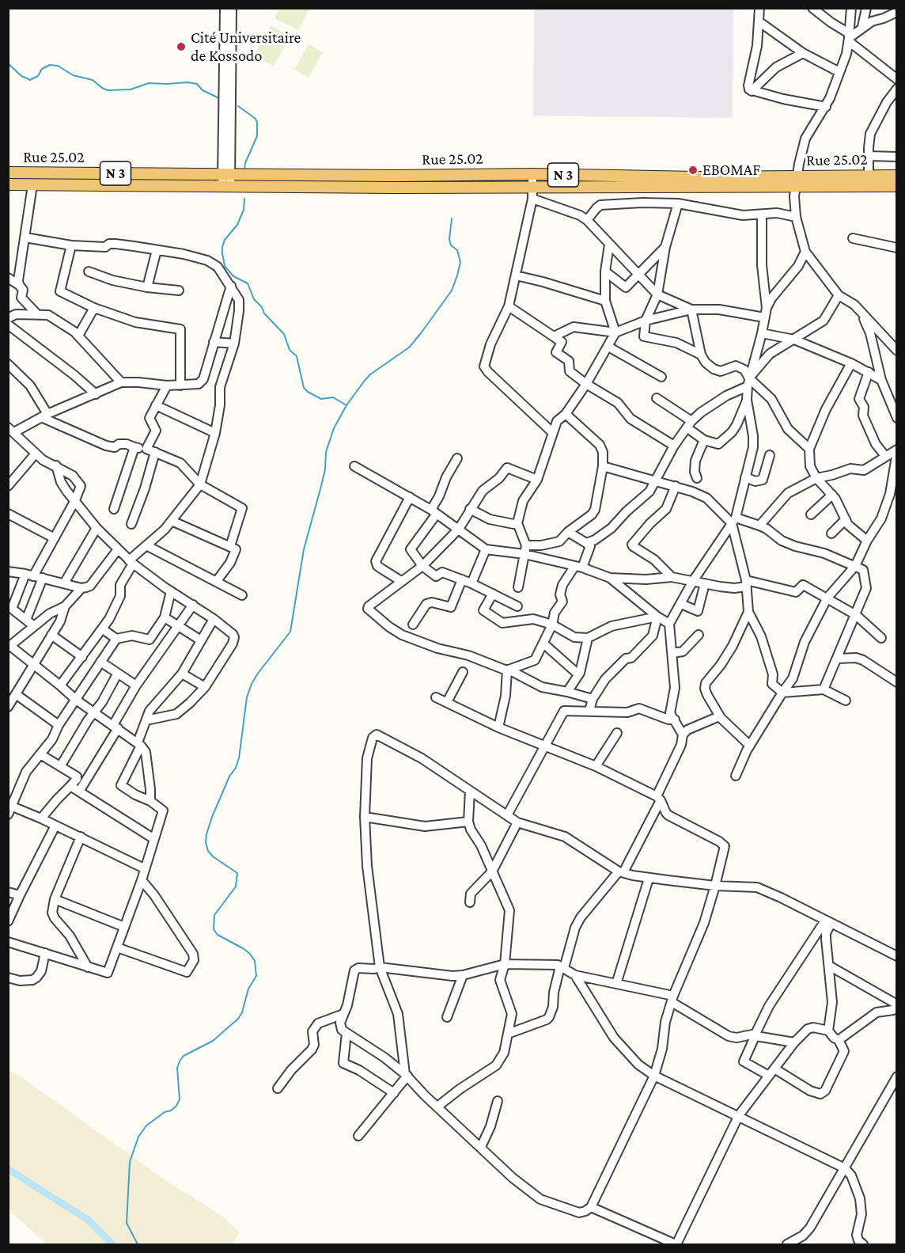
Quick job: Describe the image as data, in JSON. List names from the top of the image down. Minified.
{"streets":{"main road":["Rue 25.02","N 3"]},"crossings":[["Rue 25.02","N 3"]],"places":["Cité Universitaire de Kossodo","EBOMAF"]}
